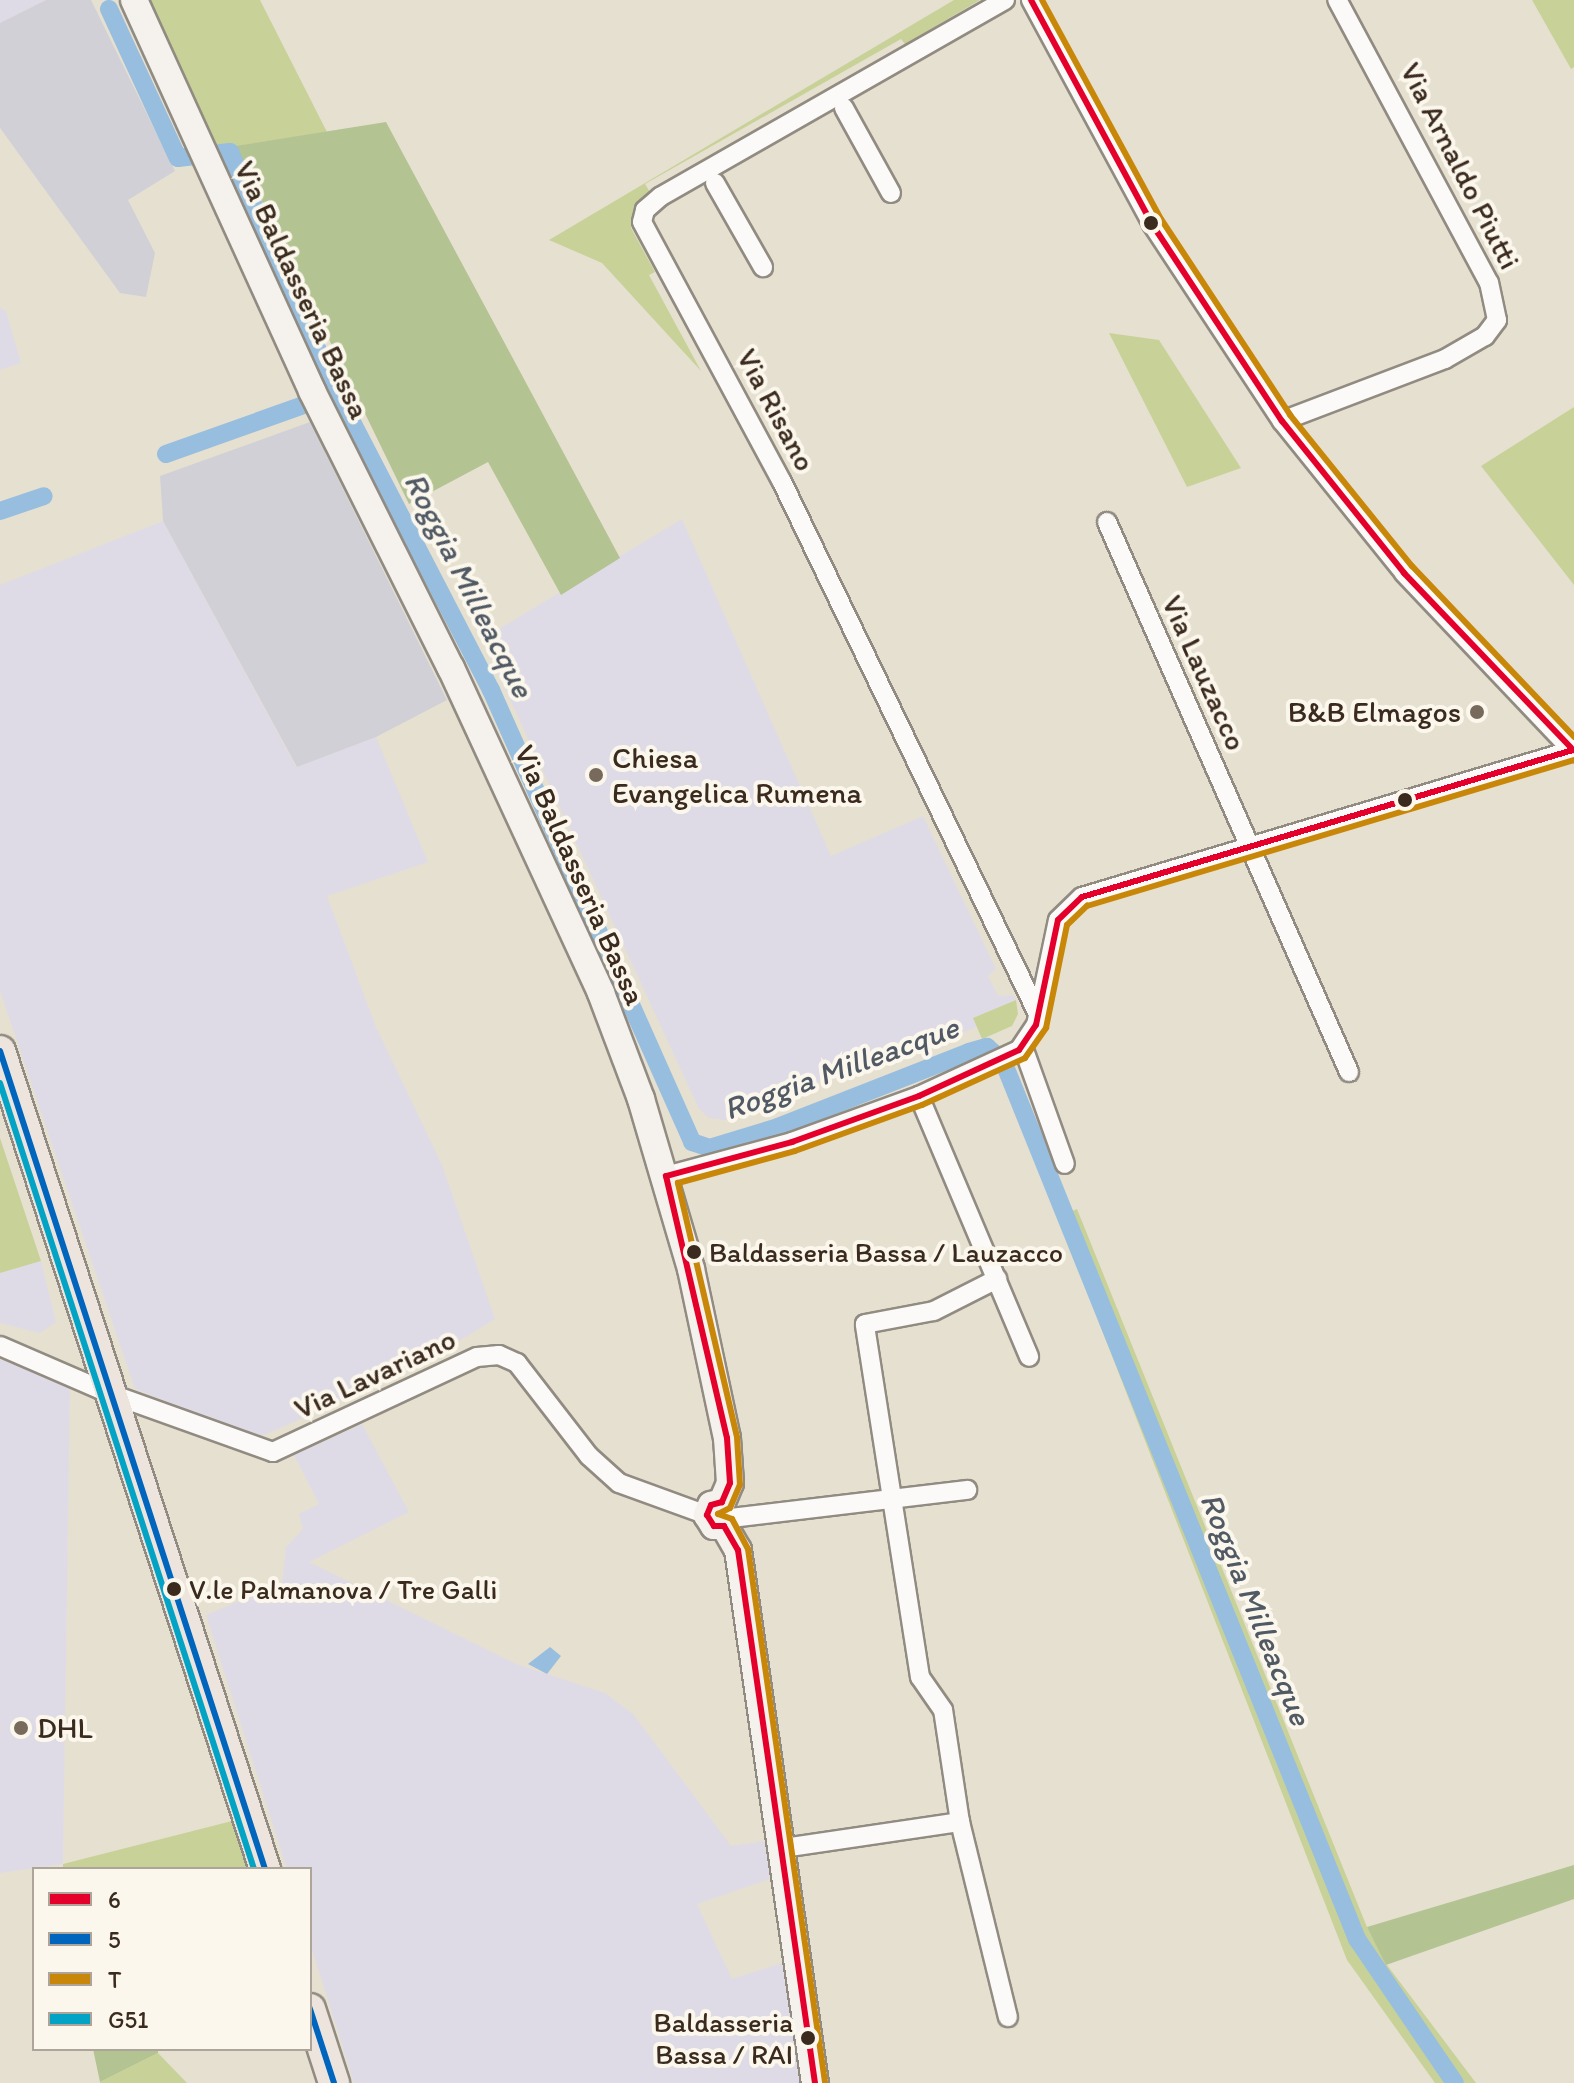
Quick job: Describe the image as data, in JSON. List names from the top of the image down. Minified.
{"streets":{"street":["Via Arnaldo Piutti","Via Baldasseria Bassa","Via Risano","Via Lauzacco","Via Lavariano"]},"crossings":[["Via Baldasseria Bassa","Via Lavariano"]],"water":["Roggia Milleacque"],"places":["B&B Elmagos","Chiesa Evangelica Rumena","Baldasseria Bassa / Lauzacco","V.le Palmanova / Tre Galli","DHL","Baldasseria Bassa / RAI"],"lines":["transit line 6","transit line T","transit line 5","transit line G51"],"legend":["6","5","T","G51"]}
